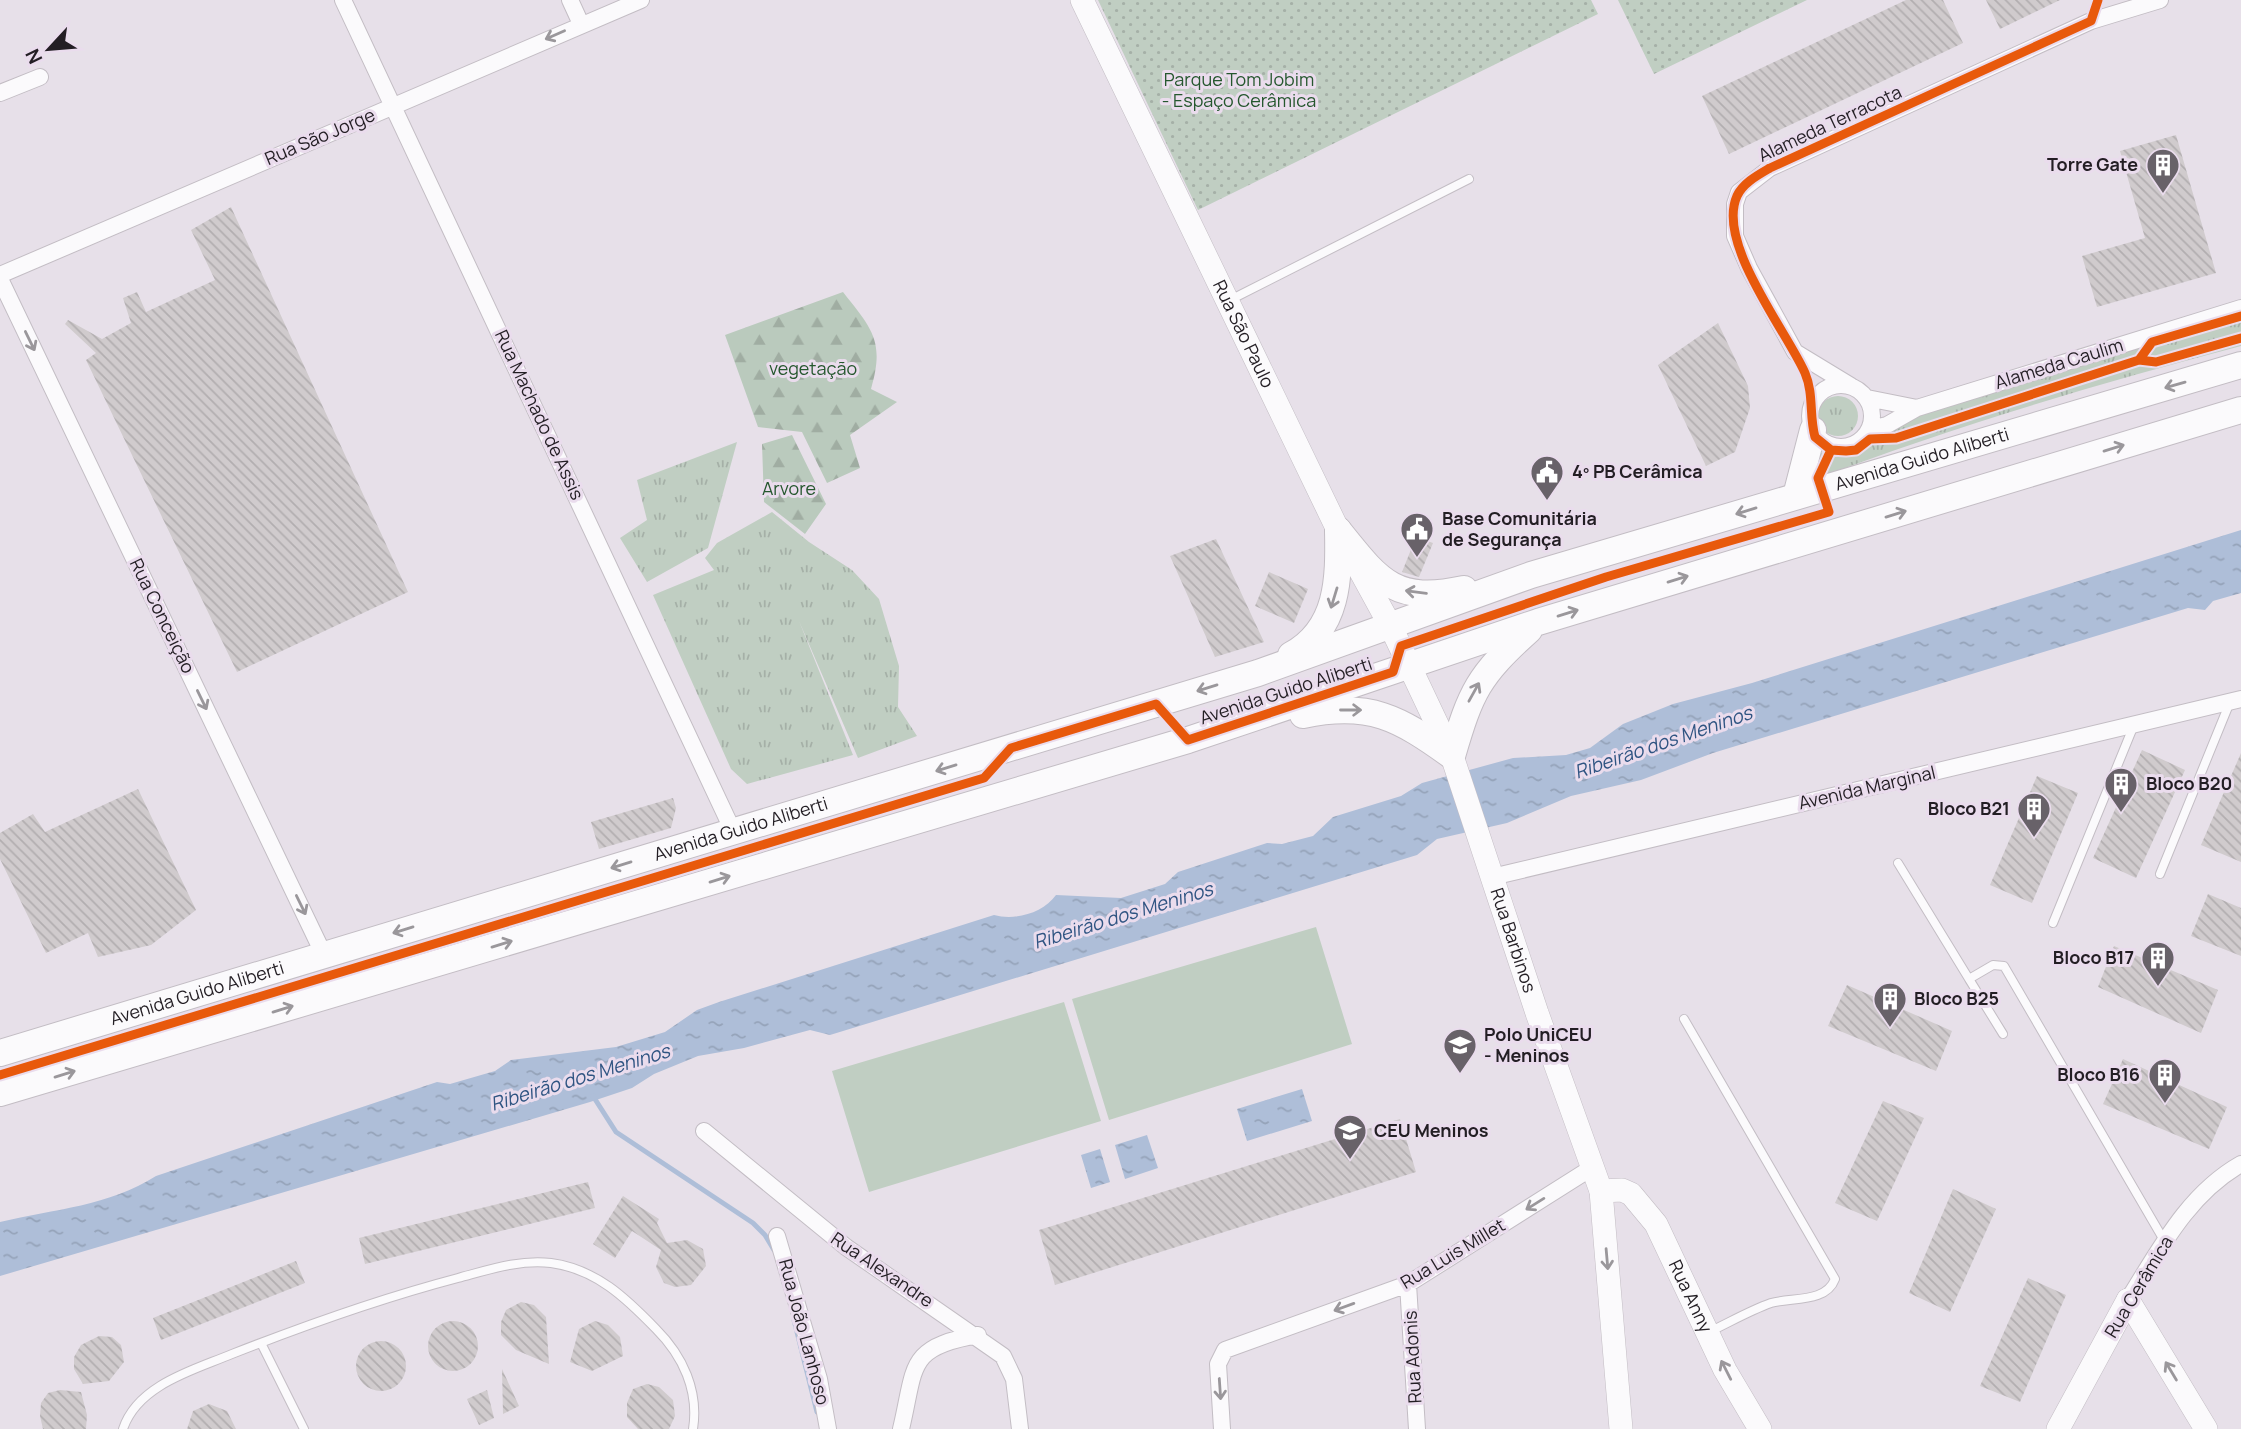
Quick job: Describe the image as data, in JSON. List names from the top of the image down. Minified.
{"streets":{"main road":["Avenida Guido Aliberti"],"street":["Alameda Terracota","Rua São Jorge","Rua São Paulo","Alameda Caulim","Rua Machado de Assis","Rua Conceição","Avenida Marginal","Rua Barbinos","Rua Luis Millet","Rua Alexandre","Rua Cerâmica","Rua Anny","Rua João Lanhoso","Rua Adonis"]},"crossings":[["Alameda Terracota","Alameda Caulim"],["Rua São Jorge","Rua Machado de Assis"],["Rua São Jorge","Rua Conceição"],["Rua São Paulo","Avenida Guido Aliberti"],["Rua São Paulo","Rua Barbinos"],["Rua Machado de Assis","Avenida Guido Aliberti"],["Avenida Guido Aliberti","Rua Conceição"],["Avenida Guido Aliberti","Rua Barbinos"],["Avenida Marginal","Rua Barbinos"],["Rua Barbinos","Rua Luis Millet"],["Rua Barbinos","Rua Anny"],["Rua Luis Millet","Rua Adonis"]],"one_way":["Rua Conceição","Rua Luis Millet","Rua Anny"],"water":["Ribeirão dos Meninos"],"parks":["Parque Tom Jobim - Espaço Cerâmica","vegetação","Arvore"],"places":{"building":["Torre Gate","Bloco B20","Bloco B21","Bloco B17","Bloco B25","Bloco B16"],"public building":["4º PB Cerâmica","Base Comunitária de Segurança"],"school or university":["Polo UniCEU - Meninos","CEU Meninos"]},"north":"bottom left"}
